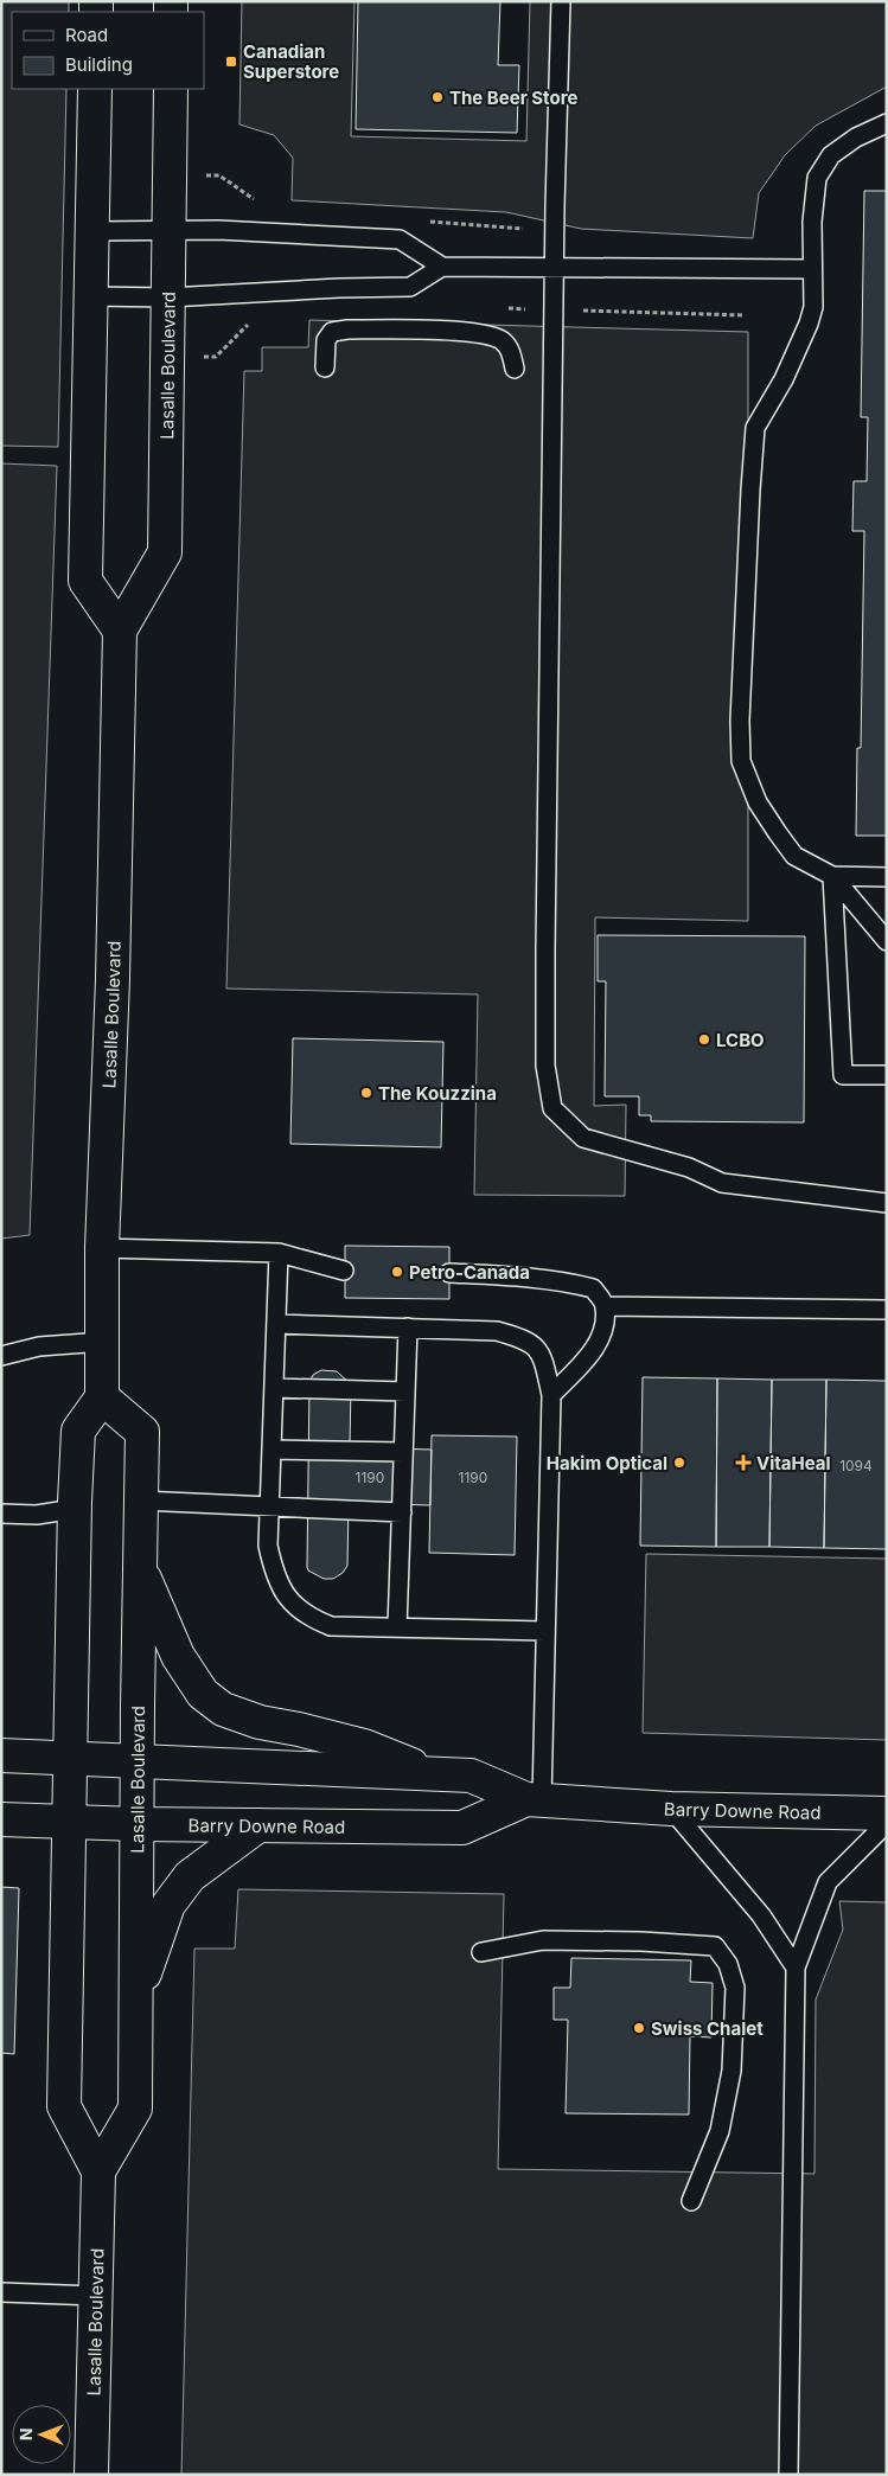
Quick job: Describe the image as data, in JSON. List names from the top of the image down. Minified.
{"streets":{"main road":["Lasalle Boulevard","Barry Downe Road"]},"crossings":[["Lasalle Boulevard","Barry Downe Road"]],"places":{"transit":["Canadian Superstore"],"other":["The Beer Store","LCBO","The Kouzzina","Petro-Canada","Hakim Optical","Swiss Chalet"],"health":["VitaHeal"]},"house_numbers":["1094","1190","1190"],"legend":["Road","Building"],"north":"left"}
